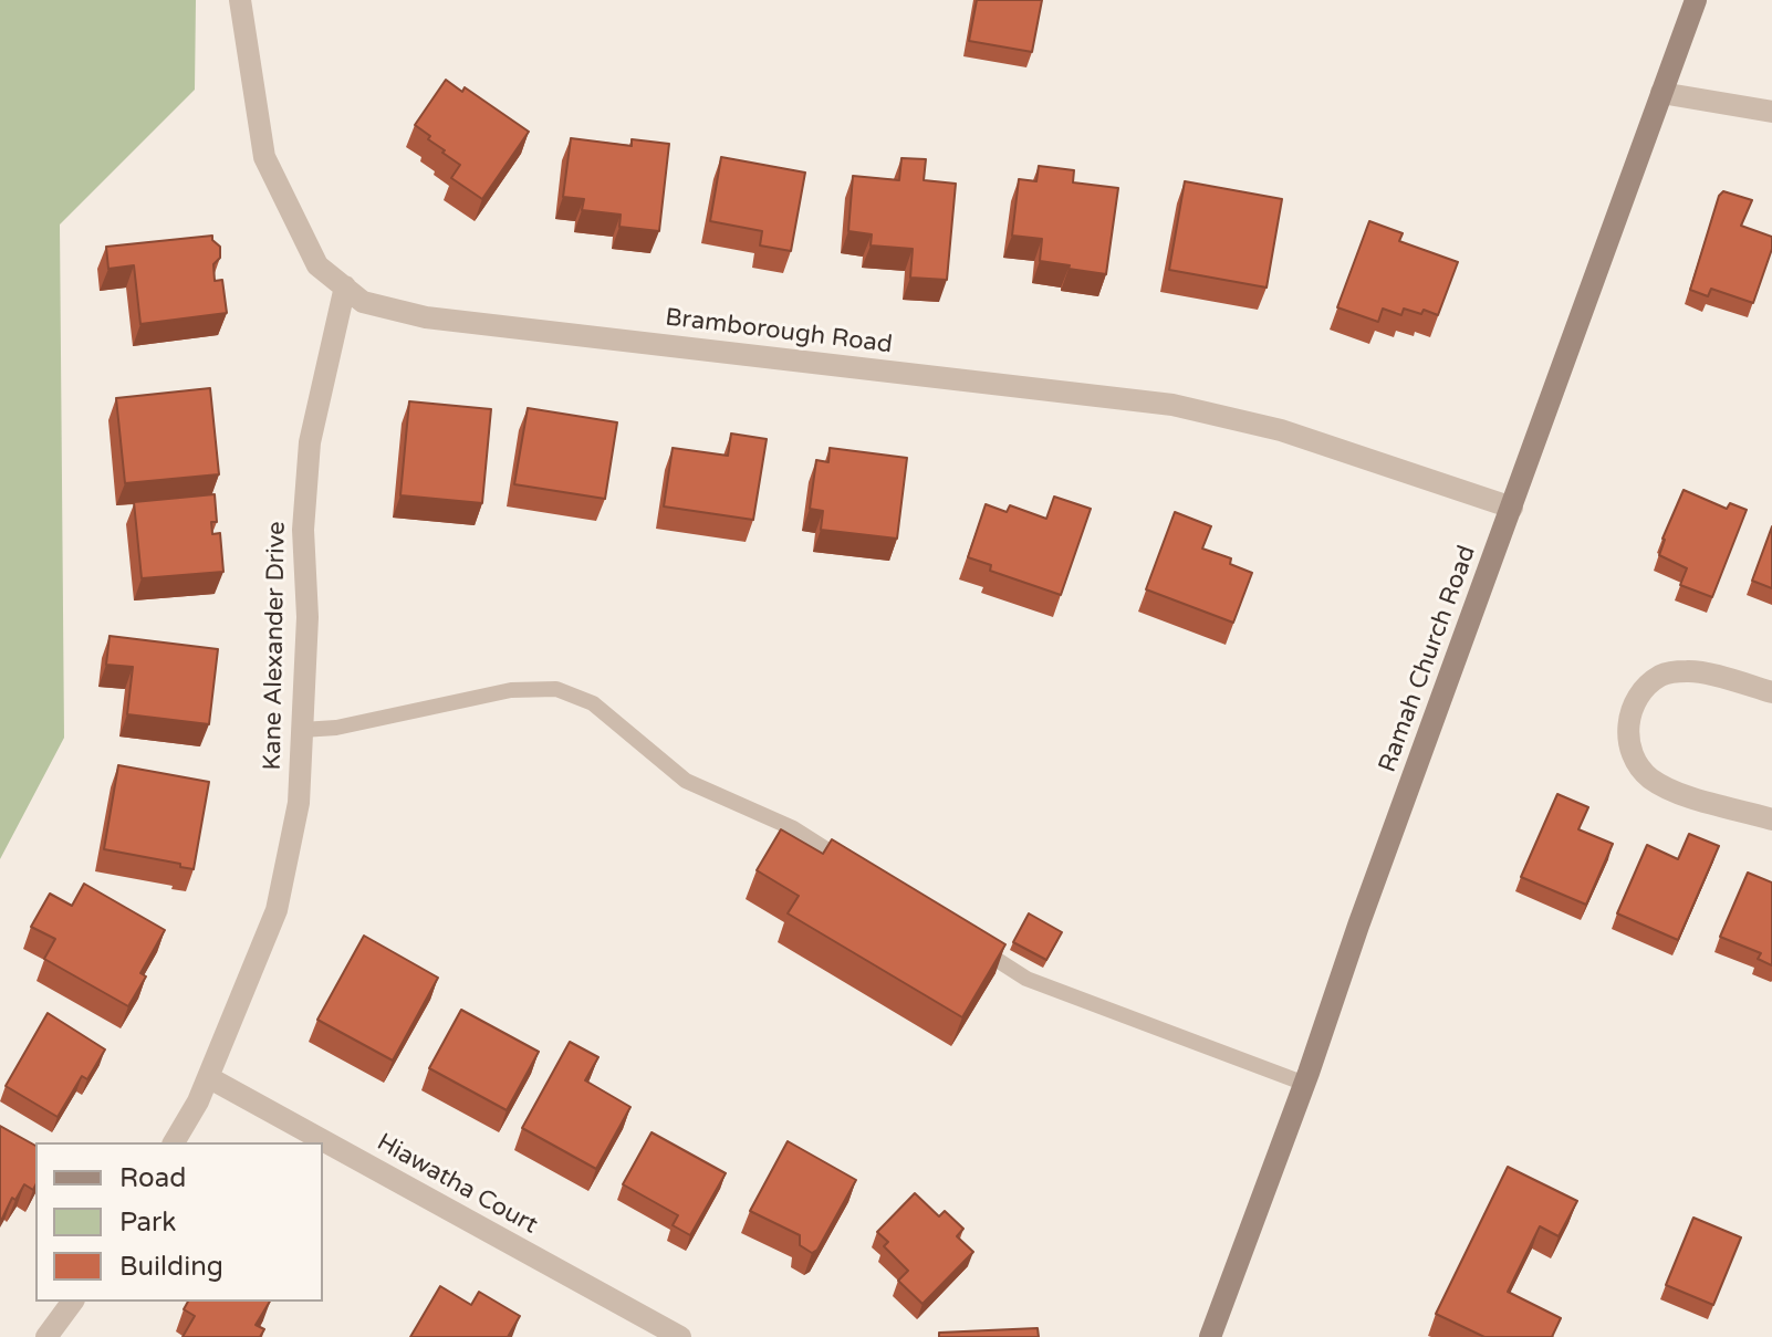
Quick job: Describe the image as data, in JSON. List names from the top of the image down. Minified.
{"streets":{"main road":["Ramah Church Road"],"street":["Bramborough Road","Kane Alexander Drive","Hiawatha Court"]},"crossings":[["Bramborough Road","Kane Alexander Drive"],["Bramborough Road","Ramah Church Road"],["Kane Alexander Drive","Hiawatha Court"]],"legend":["Road","Park","Building"]}
